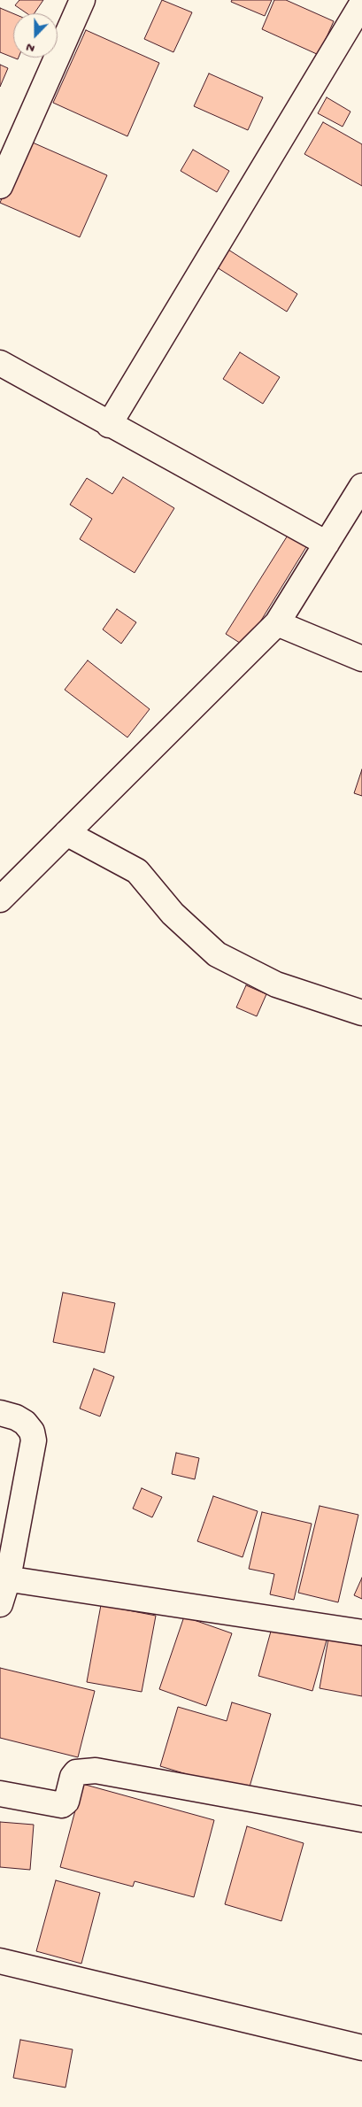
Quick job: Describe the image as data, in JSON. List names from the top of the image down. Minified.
{"north":"bottom"}
